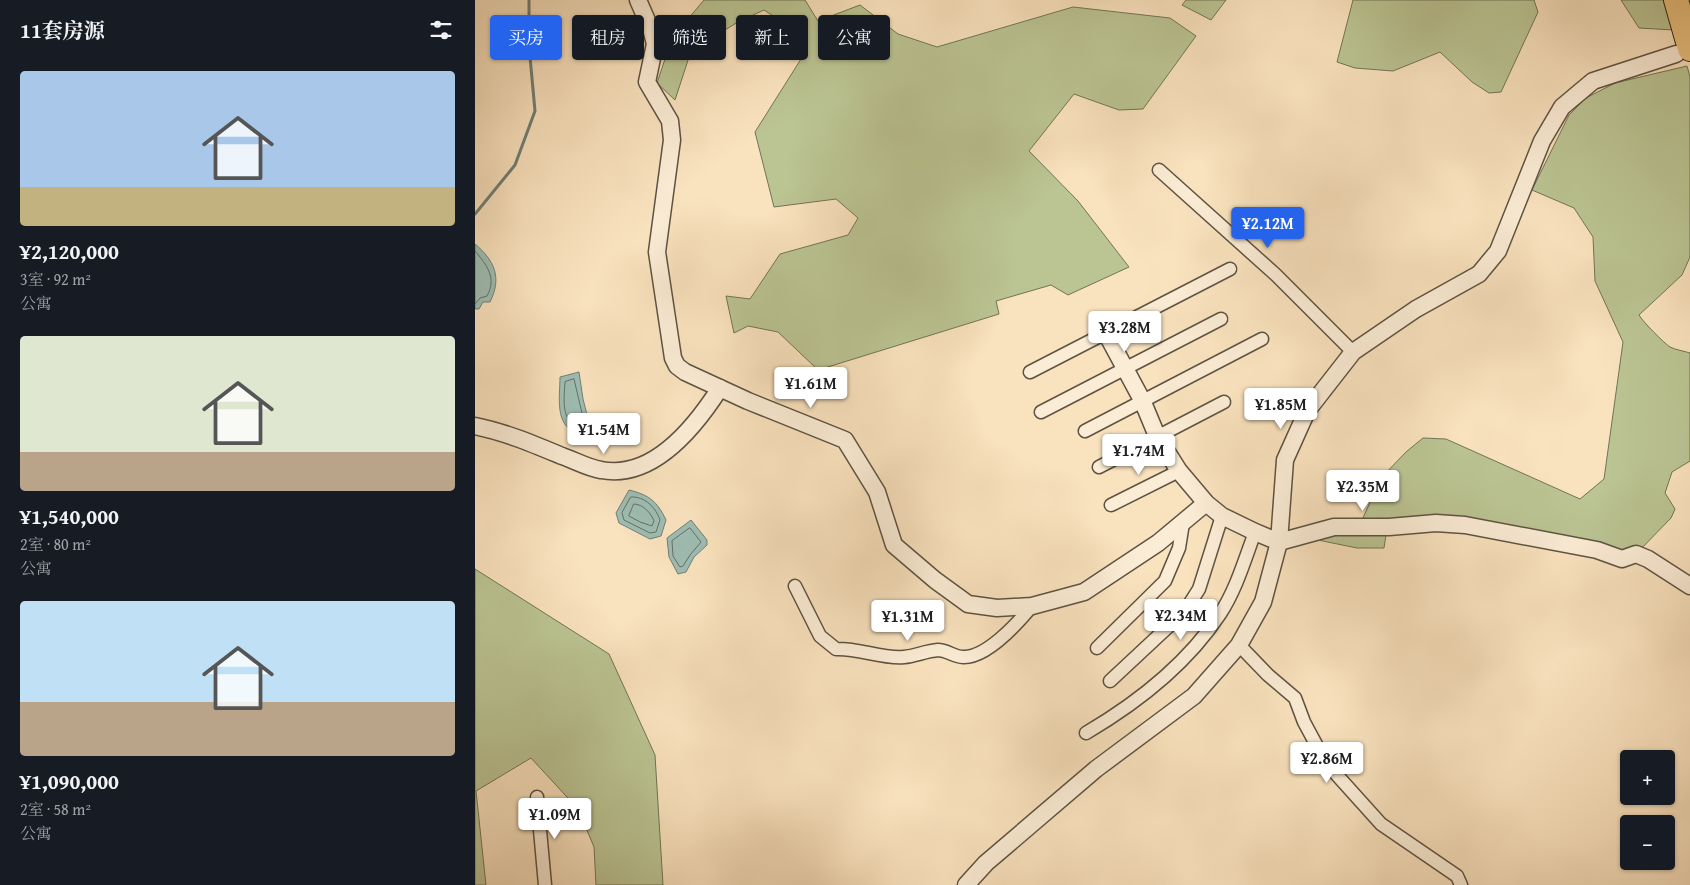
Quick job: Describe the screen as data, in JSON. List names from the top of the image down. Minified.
{"page":{"heading":"11套房源","chip":["买房","租房","筛选","新上","公寓"],"list":[{"name":"¥2,120,000","note":"3室 · 92 m² · 公寓"},{"name":"¥1,540,000","note":"2室 · 80 m² · 公寓"},{"name":"¥1,090,000","note":"2室 · 58 m² · 公寓"}],"price":["¥2.12M","¥3.28M","¥1.61M","¥1.85M","¥1.54M","¥1.74M","¥2.35M","¥2.34M","¥1.31M","¥2.86M","¥1.09M"],"map_buttons":["+","−"]}}
